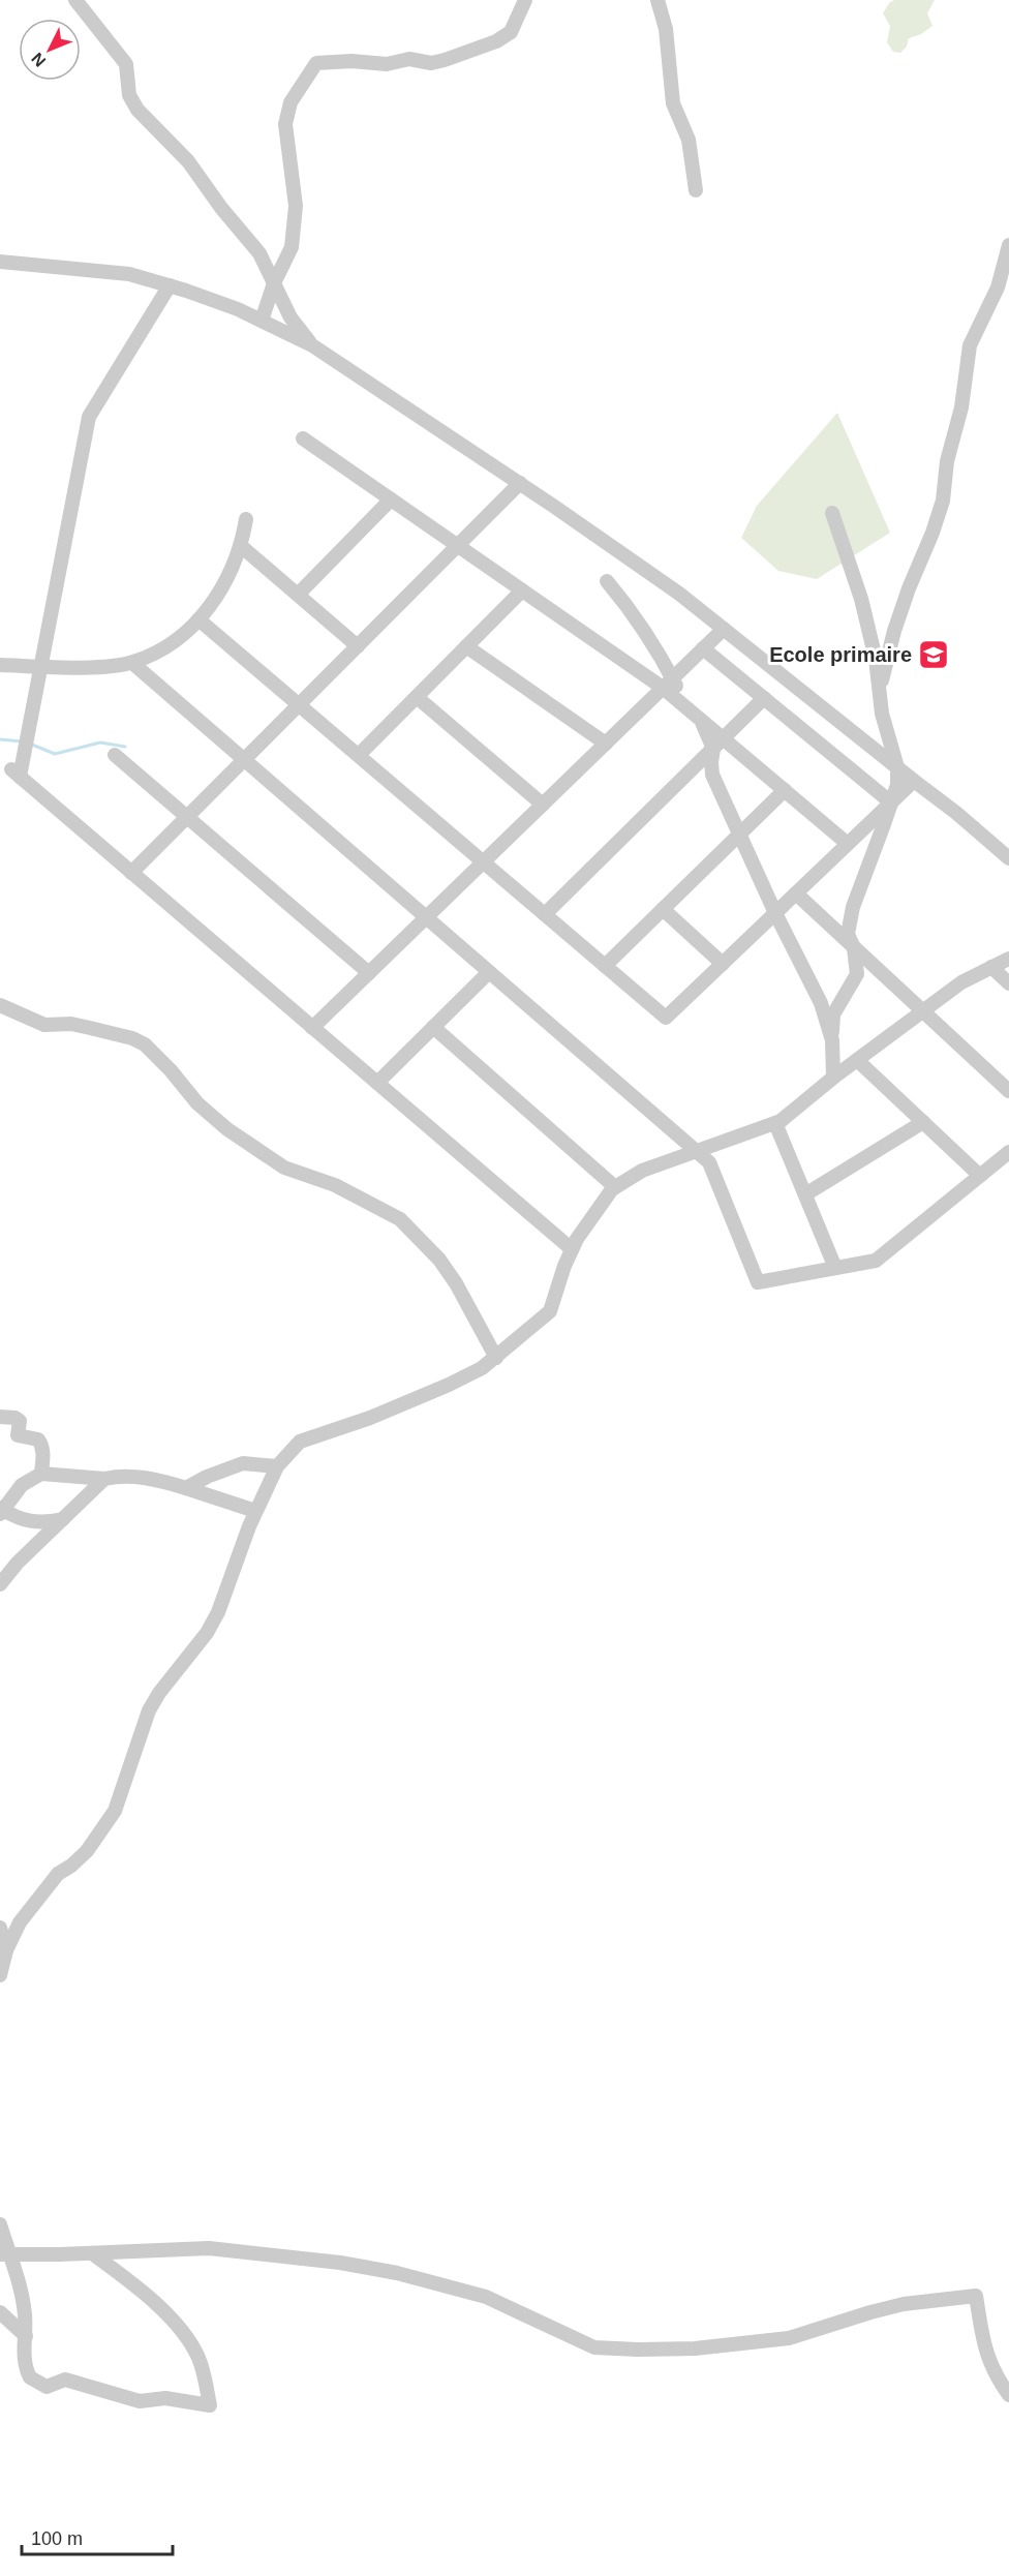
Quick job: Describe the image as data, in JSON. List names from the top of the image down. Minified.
{"places":{"school or university":["Ecole primaire"]},"scale_bar":"100 m","north":"bottom left"}
